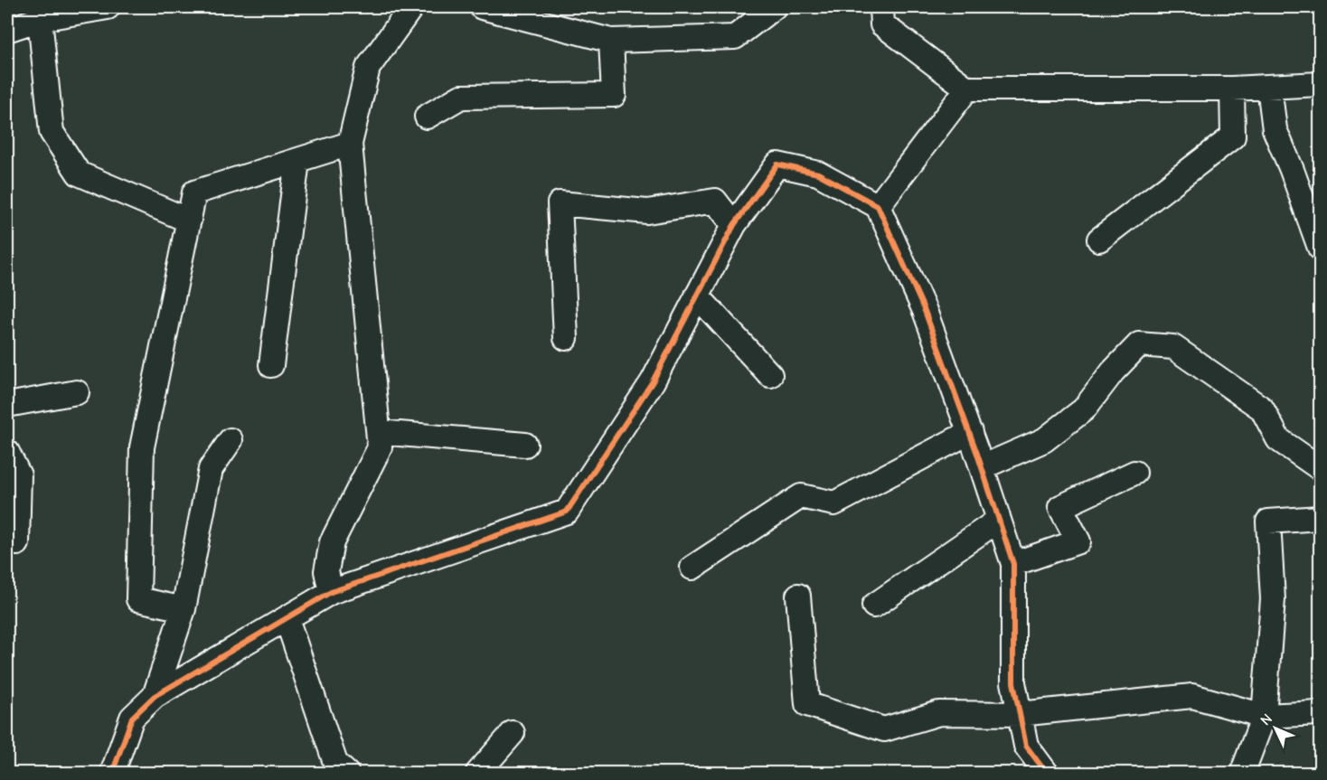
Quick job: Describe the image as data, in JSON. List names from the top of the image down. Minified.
{"north":"top left"}
